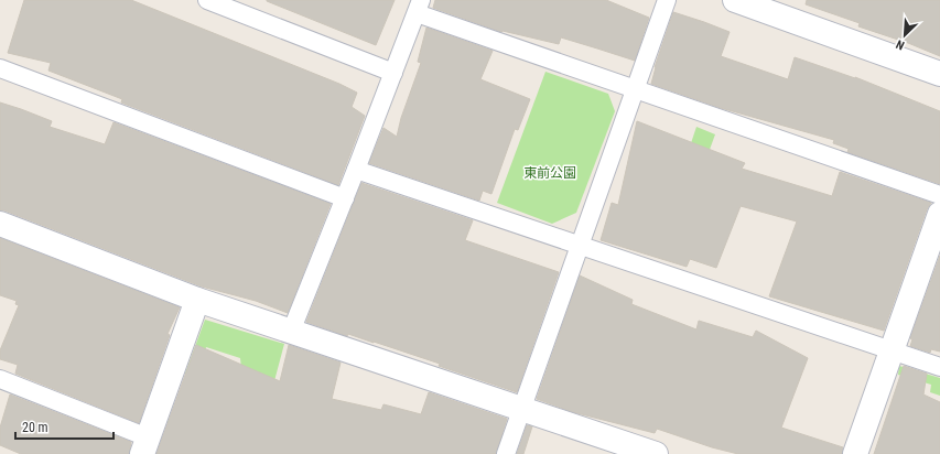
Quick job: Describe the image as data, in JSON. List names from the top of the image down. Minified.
{"parks":["東前公園"],"scale_bar":"20 m","north":"bottom left"}
